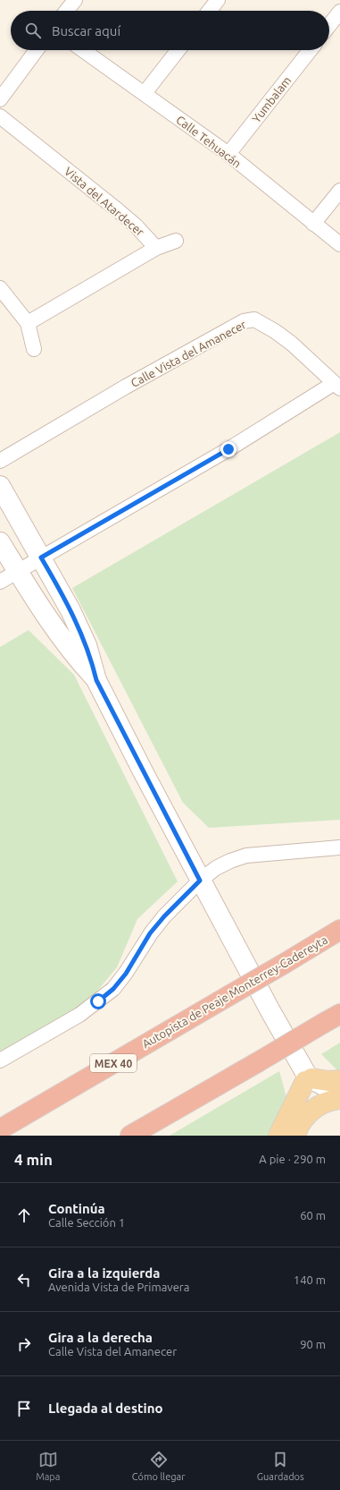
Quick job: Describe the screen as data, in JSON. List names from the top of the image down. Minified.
{"streets":{"highway":["Autopista de Peaje Monterrey-Cadereyta","MEX 40"],"street":["Yumbalam","Calle Tehuacán","Vista del Atardecer","Calle Vista del Amanecer"]},"crossings":[["Yumbalam","Calle Tehuacán"]],"page":{"search":"Buscar aquí","heading":["4 min","A pie · 290 m"],"list":[["Continúa","Calle Sección 1","60 m"],["Gira a la izquierda","Avenida Vista de Primavera","140 m"],["Gira a la derecha","Calle Vista del Amanecer","90 m"],"Llegada al destino"],"nav":["Mapa","Cómo llegar","Guardados"]}}
